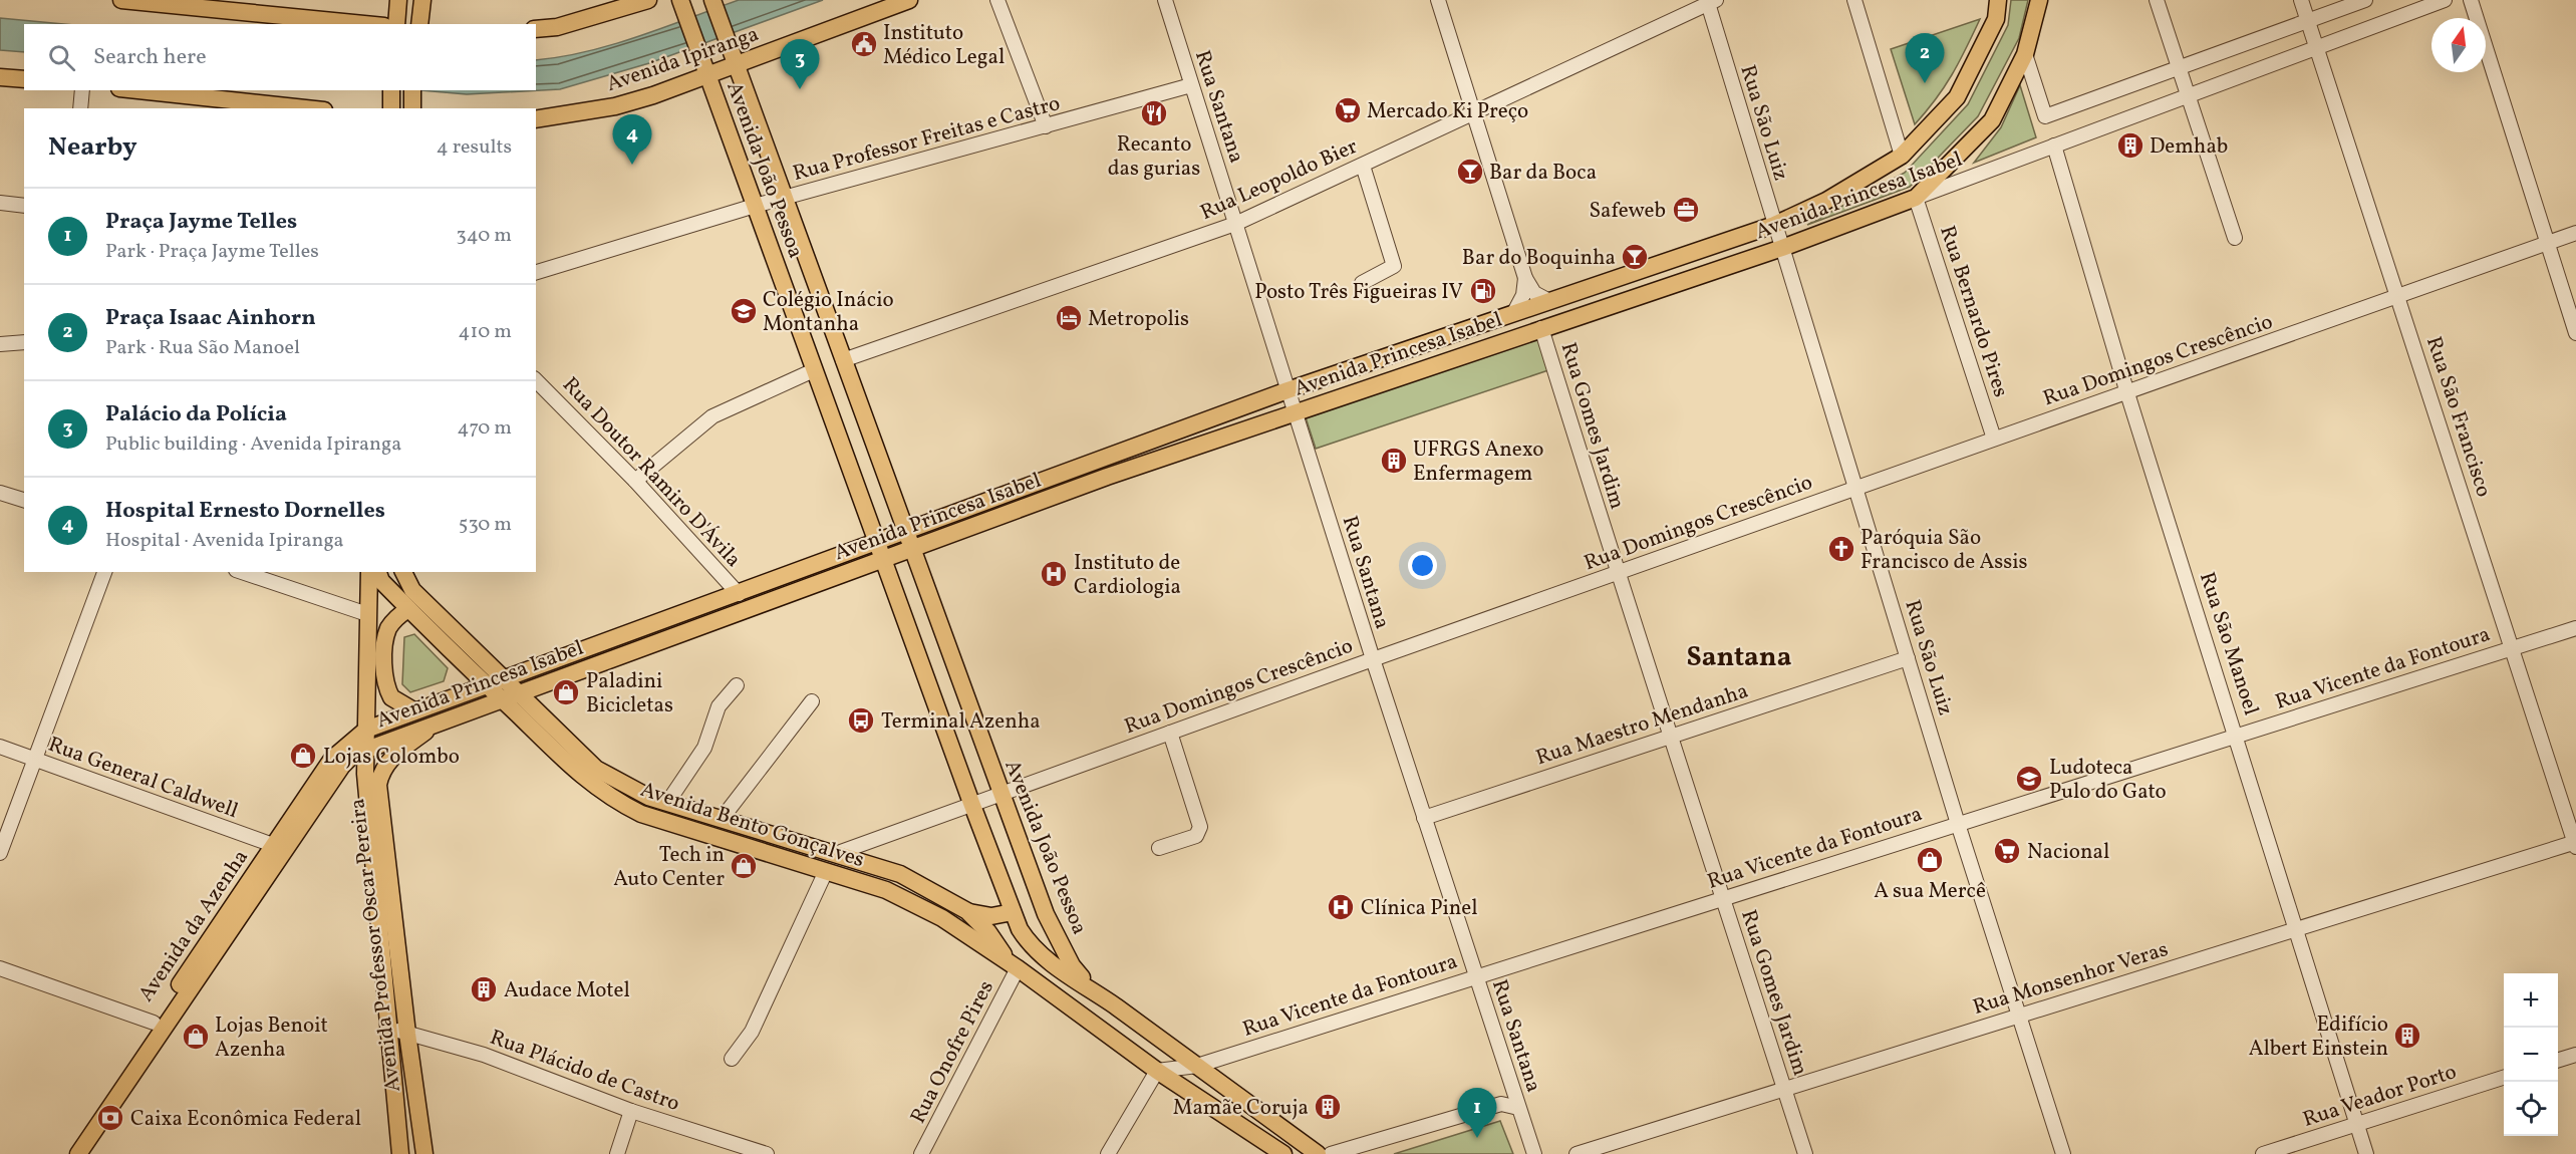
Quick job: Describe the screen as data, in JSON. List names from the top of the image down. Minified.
{"streets":{"main road":["Avenida Ipiranga","Avenida João Pessoa","Avenida Princesa Isabel","Avenida Bento Gonçalves","Avenida da Azenha","Avenida Professor Oscar Pereira"],"street":["Rua Santana","Rua São Luiz","Rua Professor Freitas e Castro","Rua Leopoldo Bier","Rua Bernardo Pires","Rua Domingos Crescêncio","Rua São Francisco","Rua Gomes Jardim","Rua Doutor Ramiro D'Ávila","Rua São Manoel","Rua Vicente da Fontoura","Rua Maestro Mendanha","Rua General Caldwell","Rua Monsenhor Veras","Rua Onofre Pires","Rua Plácido de Castro","Rua Veador Porto"]},"crossings":[["Avenida Ipiranga","Avenida João Pessoa"],["Rua Santana","Rua Professor Freitas e Castro"],["Rua Santana","Rua Leopoldo Bier"],["Rua Santana","Avenida Princesa Isabel"],["Rua Santana","Rua Domingos Crescêncio"],["Rua Santana","Rua Vicente da Fontoura"],["Rua Santana","Rua Maestro Mendanha"],["Rua São Luiz","Rua Leopoldo Bier"],["Rua São Luiz","Avenida Princesa Isabel"],["Rua São Luiz","Rua Domingos Crescêncio"],["Rua São Luiz","Rua Vicente da Fontoura"],["Rua São Luiz","Rua Maestro Mendanha"],["Rua São Luiz","Rua Monsenhor Veras"],["Rua Professor Freitas e Castro","Avenida João Pessoa"],["Avenida João Pessoa","Rua Leopoldo Bier"],["Avenida João Pessoa","Avenida Princesa Isabel"],["Avenida João Pessoa","Rua Domingos Crescêncio"],["Avenida Princesa Isabel","Rua Bernardo Pires"],["Avenida Princesa Isabel","Rua São Francisco"],["Avenida Princesa Isabel","Rua Gomes Jardim"],["Avenida Princesa Isabel","Rua Doutor Ramiro D'Ávila"],["Avenida Princesa Isabel","Rua São Manoel"],["Avenida Princesa Isabel","Avenida Bento Gonçalves"],["Avenida Princesa Isabel","Avenida da Azenha"],["Avenida Princesa Isabel","Avenida Professor Oscar Pereira"],["Rua Bernardo Pires","Rua Domingos Crescêncio"],["Rua Domingos Crescêncio","Rua São Francisco"],["Rua Domingos Crescêncio","Rua Gomes Jardim"],["Rua Domingos Crescêncio","Rua São Manoel"],["Rua Domingos Crescêncio","Avenida Bento Gonçalves"],["Rua São Francisco","Rua Vicente da Fontoura"],["Rua São Francisco","Rua Monsenhor Veras"],["Rua Gomes Jardim","Rua Vicente da Fontoura"],["Rua Gomes Jardim","Rua Maestro Mendanha"],["Rua Gomes Jardim","Rua Monsenhor Veras"],["Rua São Manoel","Rua Vicente da Fontoura"],["Rua São Manoel","Rua Monsenhor Veras"],["Rua São Manoel","Rua Veador Porto"],["Rua Vicente da Fontoura","Avenida Bento Gonçalves"],["Rua General Caldwell","Avenida da Azenha"],["Avenida Bento Gonçalves","Rua Onofre Pires"],["Avenida da Azenha","Avenida Professor Oscar Pereira"],["Avenida Professor Oscar Pereira","Rua Plácido de Castro"]],"districts":["Santana"],"places":{"public building":["Instituto Médico Legal"],"supermarket":["Mercado Ki Preço","Nacional"],"restaurant":["Recanto das gurias"],"building":["Demhab","UFRGS Anexo Enfermagem","Audace Motel","Edifício Albert Einstein","Mamãe Coruja"],"bar":["Bar da Boca","Bar do Boquinha"],"office":["Safeweb"],"fuel station":["Posto Três Figueiras IV"],"school or university":["Colégio Inácio Montanha","Ludoteca Pulo do Gato"],"hotel":["Metropolis"],"church":["Paróquia São Francisco de Assis"],"hospital":["Instituto de Cardiologia","Clínica Pinel"],"shop":["Paladini Bicicletas","Lojas Colombo","A sua Mercê","Tech in Auto Center","Lojas Benoit Azenha"],"bus stop":["Terminal Azenha"],"bank":["Caixa Econômica Federal"]},"north":"top","page":{"search":"Search here","pins":["2","3","4","1"],"heading":["Nearby","4 results"],"list":[{"mark":"1","name":"Praça Jayme Telles","note":"Park · Praça Jayme Telles","value":"340 m"},{"mark":"2","name":"Praça Isaac Ainhorn","note":"Park · Rua São Manoel","value":"410 m"},{"mark":"3","name":"Palácio da Polícia","note":"Public building · Avenida Ipiranga","value":"470 m"},{"mark":"4","name":"Hospital Ernesto Dornelles","note":"Hospital · Avenida Ipiranga","value":"530 m"}],"map_buttons":["+","−"]}}
